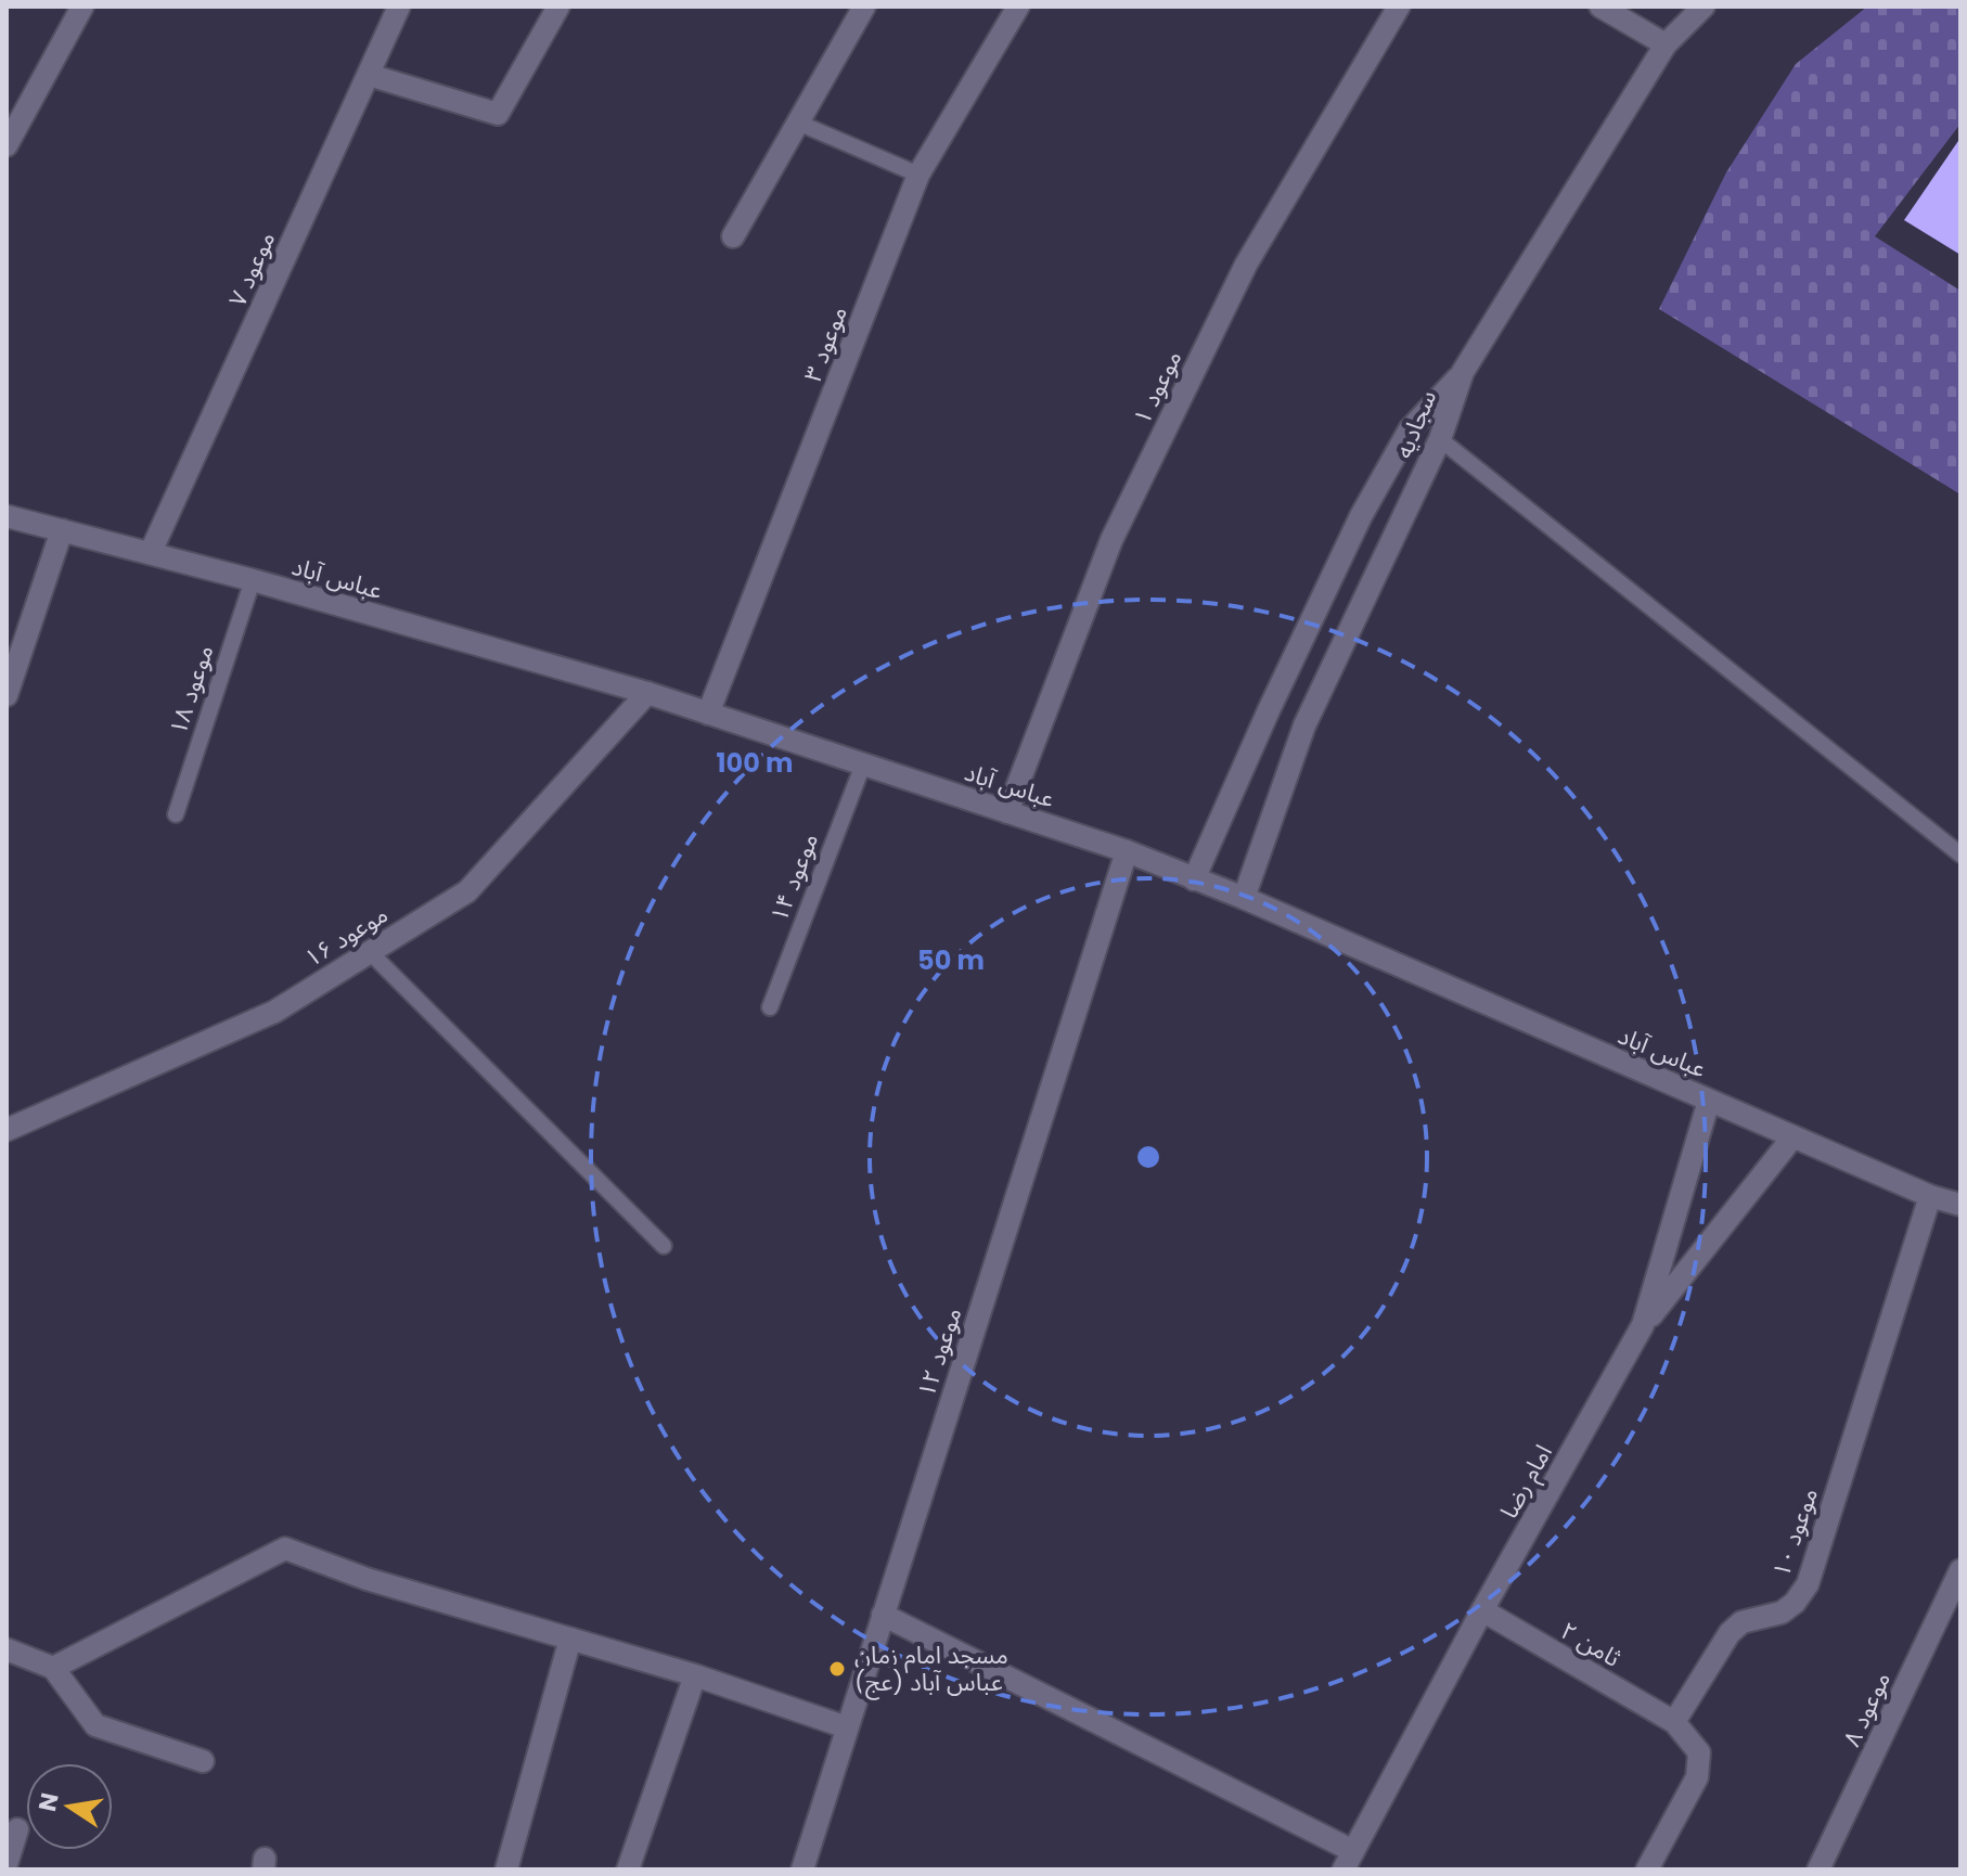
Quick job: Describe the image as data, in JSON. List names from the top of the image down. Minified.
{"streets":{"street":["موعود ۷","موعود ۳","موعود ۱","سجادیه","عباس آباد","موعود ۱۶","موعود ۱۲","امام رضا","موعود ۱۰","ثامن ۲","موعود ۸"],"lane":["موعود ۱۸","موعود ۱۴"]},"crossings":[["موعود ۷","عباس آباد"],["موعود ۳","عباس آباد"],["موعود ۱","عباس آباد"],["سجادیه","عباس آباد"],["عباس آباد","موعود ۱۸"],["عباس آباد","موعود ۱۴"],["عباس آباد","موعود ۱۶"],["عباس آباد","موعود ۱۲"],["عباس آباد","امام رضا"],["عباس آباد","موعود ۱۰"],["امام رضا","ثامن ۲"],["موعود ۱۰","ثامن ۲"]],"places":["مسجد امام زمان (عج) عباس آباد"],"north":"left","rings":["100 m","50 m"]}
